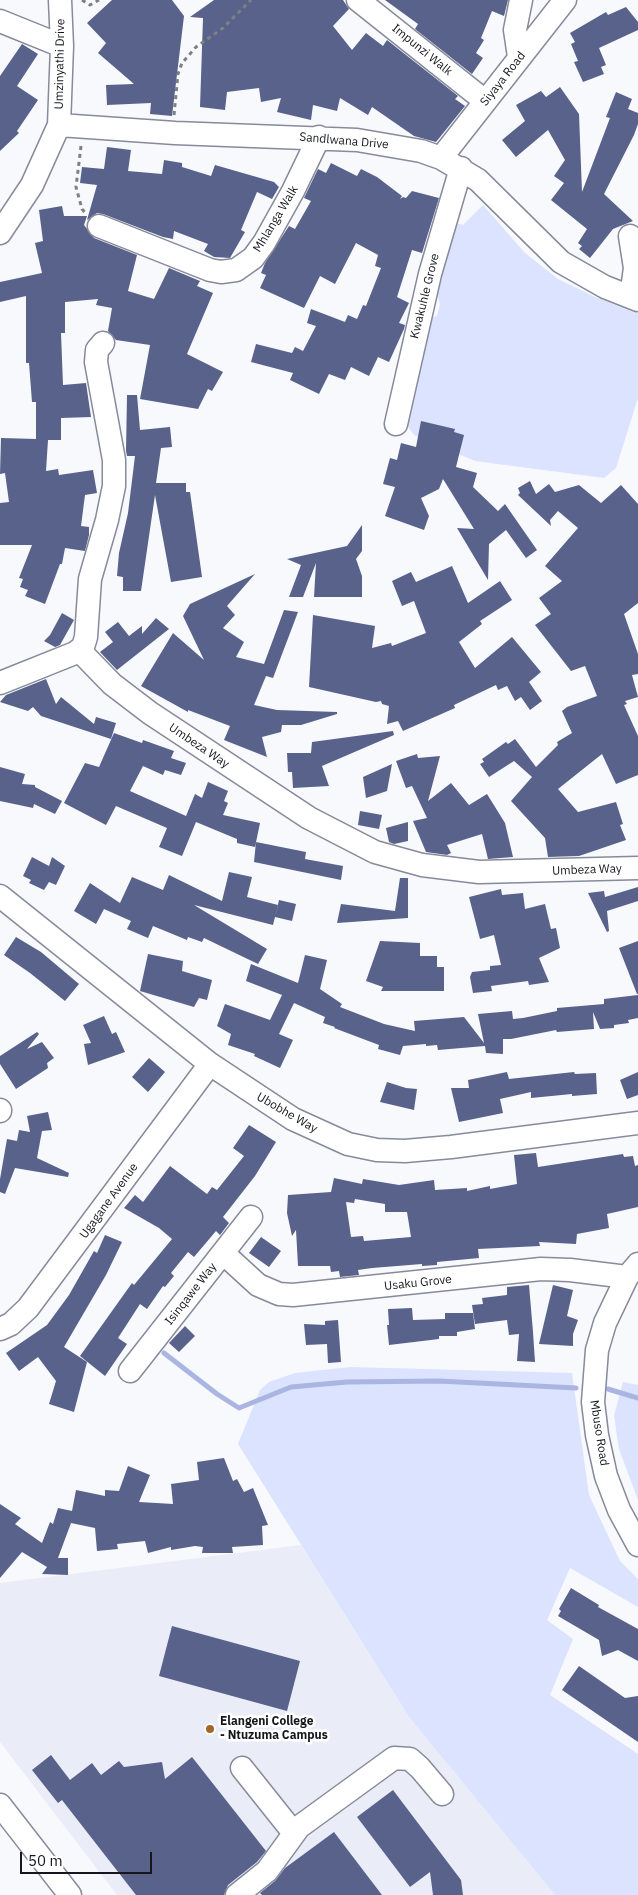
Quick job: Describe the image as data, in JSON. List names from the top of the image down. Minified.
{"streets":{"street":["Impunzi Walk","Umzinyathi Drive","Siyaya Road","Sandlwana Drive","Mhlanga Walk","Kwakuhle Grove","Umbeza Way","Ubobhe Way","Ugagane Avenue","Usaku Grove","Isinqawe Way","Mbuso Road"]},"crossings":[["Impunzi Walk","Siyaya Road"],["Umzinyathi Drive","Sandlwana Drive"],["Siyaya Road","Sandlwana Drive"],["Siyaya Road","Kwakuhle Grove"],["Sandlwana Drive","Mhlanga Walk"],["Sandlwana Drive","Kwakuhle Grove"],["Ubobhe Way","Ugagane Avenue"],["Usaku Grove","Isinqawe Way"],["Usaku Grove","Mbuso Road"]],"places":["Elangeni College - Ntuzuma Campus"],"scale_bar":"50 m"}
